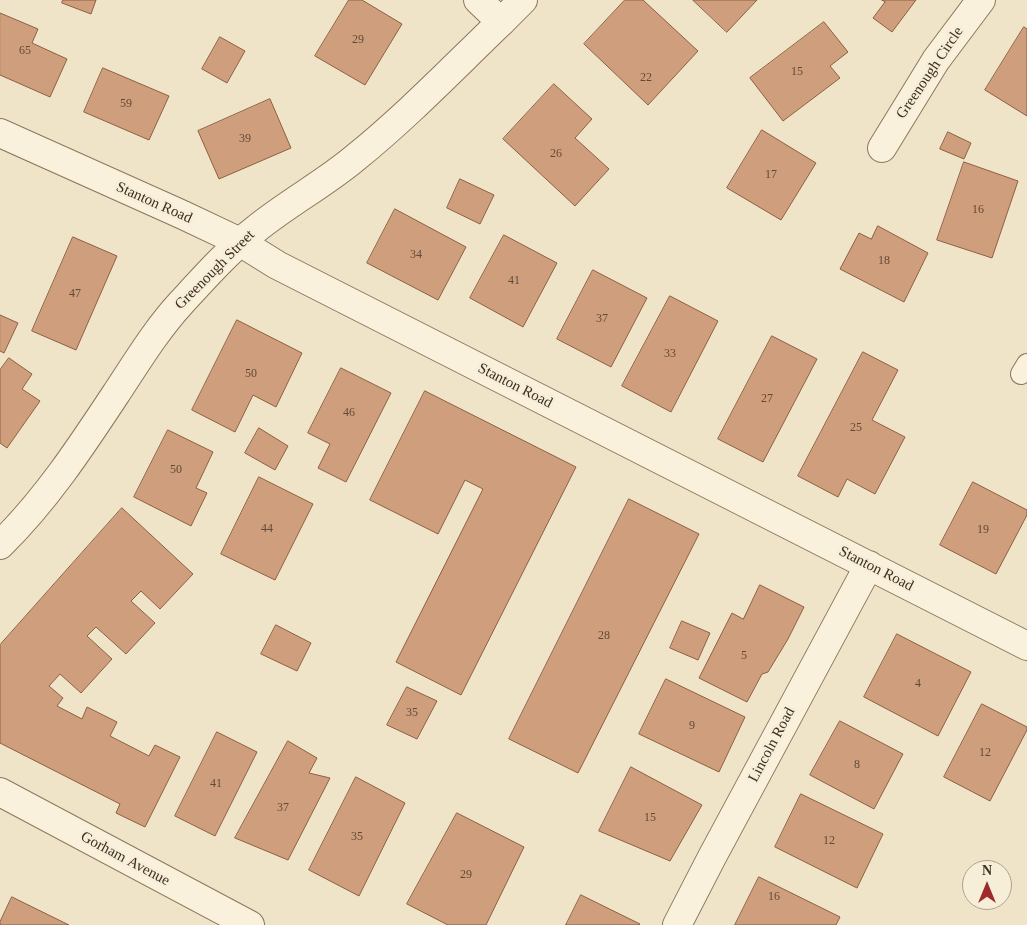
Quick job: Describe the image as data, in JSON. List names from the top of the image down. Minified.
{"streets":{"street":["Greenough Circle","Stanton Road","Greenough Street","Lincoln Road","Gorham Avenue"]},"crossings":[["Stanton Road","Greenough Street"],["Stanton Road","Lincoln Road"]],"house_numbers":["29","65","15","22","59","39","26","17","16","34","18","41","47","37","33","50","27","46","25","50","44","19","28","5","4","35","9","12","8","41","37","15","35","12","29","16"],"north":"top"}
